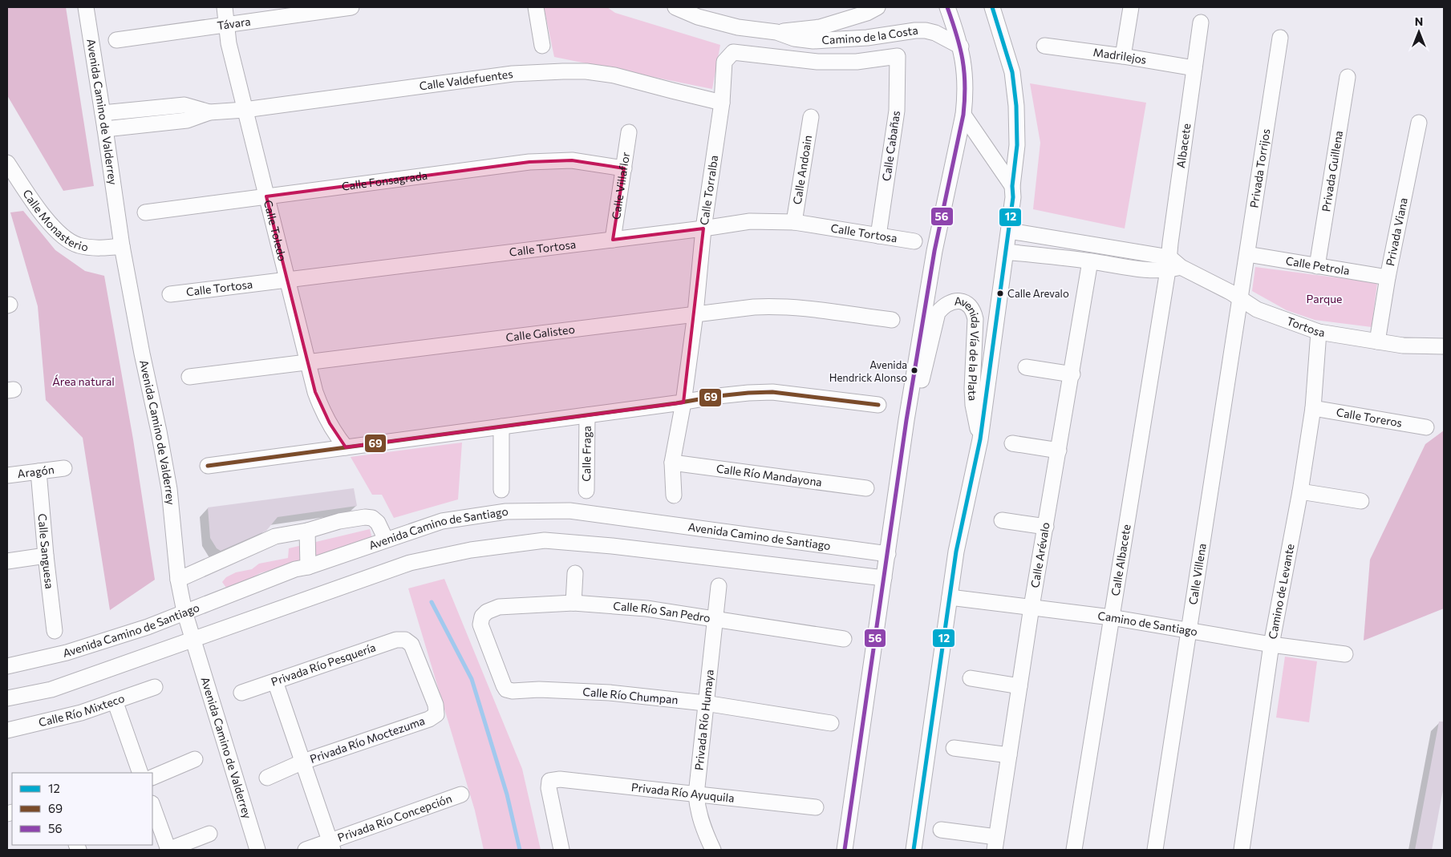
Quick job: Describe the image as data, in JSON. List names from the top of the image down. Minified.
{"streets":{"street":["Távara","Camino de la Costa","Madrilejos","Calle Valdefuentes","Avenida Camino de Valderrey","Calle Cabañas","Albacete","Privada Torrijos","Calle Andoain","Privada Guillena","Calle Fonsagrada","Calle Villaflor","Calle Torralba","Calle Monasterio","Calle Toledo","Privada Viana","Calle Tortosa","Calle Petrola","Tortosa","Calle Galisteo","Avenida Vía de la Plata","Calle Toreros","Calle Fraga","Aragón","Calle Río Mandayona","Avenida Camino de Santiago","Calle Sanguesa","Calle Arévalo","Calle Albacete","Calle Villena","Camino de Levante","Calle Río San Pedro","Camino de Santiago","Privada Río Pesquería","Calle Río Chumpan","Calle Río Mixteco","Privada Río Humaya","Privada Río Moctezuma","Privada Río Ayuquila","Privada Río Concepción"]},"crossings":[["Távara","Calle Toledo"],["Camino de la Costa","Avenida Vía de la Plata"],["Madrilejos","Albacete"],["Calle Valdefuentes","Avenida Camino de Valderrey"],["Calle Valdefuentes","Calle Torralba"],["Calle Valdefuentes","Calle Toledo"],["Avenida Camino de Valderrey","Calle Monasterio"],["Avenida Camino de Valderrey","Avenida Camino de Santiago"],["Calle Cabañas","Calle Torralba"],["Calle Cabañas","Calle Tortosa"],["Albacete","Tortosa"],["Albacete","Calle Albacete"],["Privada Torrijos","Calle Petrola"],["Privada Torrijos","Tortosa"],["Privada Torrijos","Calle Villena"],["Calle Andoain","Calle Tortosa"],["Privada Guillena","Calle Petrola"],["Calle Fonsagrada","Calle Villaflor"],["Calle Fonsagrada","Calle Toledo"],["Calle Villaflor","Calle Tortosa"],["Calle Torralba","Calle Tortosa"],["Calle Torralba","Calle Galisteo"],["Calle Torralba","Calle Río Mandayona"],["Calle Toledo","Calle Tortosa"],["Calle Toledo","Calle Galisteo"],["Privada Viana","Calle Petrola"],["Privada Viana","Tortosa"],["Tortosa","Avenida Vía de la Plata"],["Tortosa","Calle Arévalo"],["Tortosa","Calle Albacete"],["Tortosa","Calle Villena"],["Tortosa","Camino de Levante"],["Avenida Vía de la Plata","Avenida Camino de Santiago"],["Avenida Vía de la Plata","Camino de Santiago"],["Calle Toreros","Camino de Levante"],["Aragón","Calle Sanguesa"],["Calle Arévalo","Camino de Santiago"],["Calle Albacete","Camino de Santiago"],["Calle Villena","Camino de Santiago"],["Camino de Levante","Camino de Santiago"],["Calle Río San Pedro","Calle Río Chumpan"],["Calle Río San Pedro","Privada Río Humaya"],["Privada Río Pesquería","Privada Río Moctezuma"],["Calle Río Chumpan","Privada Río Humaya"],["Privada Río Humaya","Privada Río Ayuquila"]],"parks":["Parque","Área natural"],"places":["Calle Arevalo","Avenida Hendrick Alonso"],"lines":["transit line 12","transit line 56","transit line 69"],"legend":["12","69","56"],"north":"top"}
